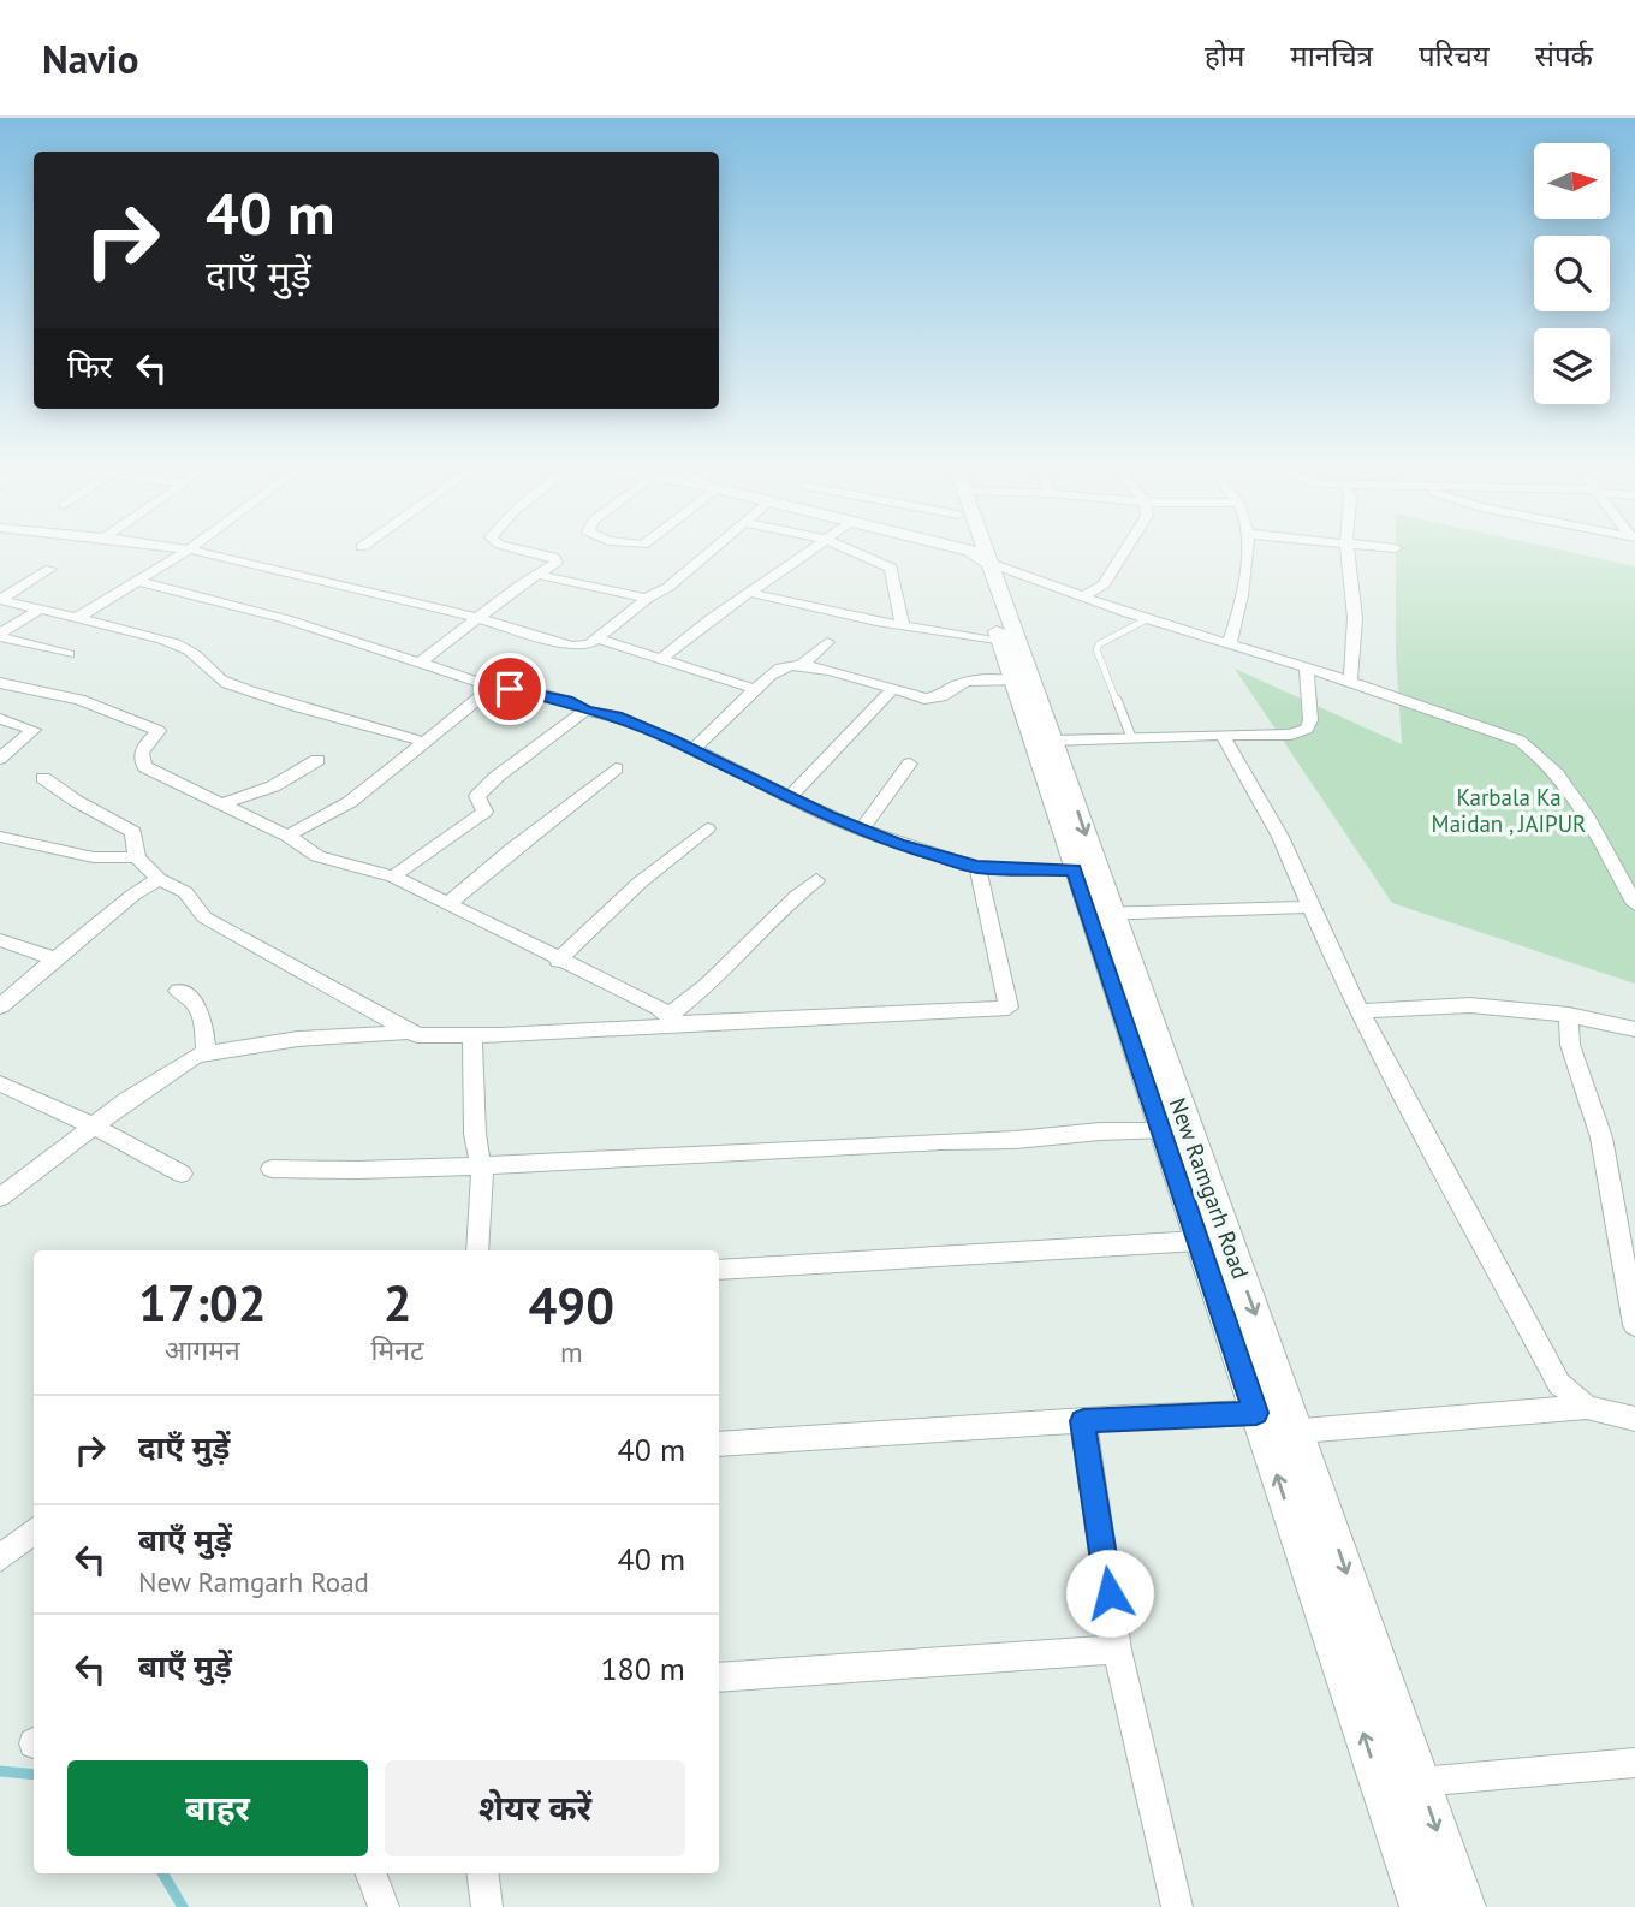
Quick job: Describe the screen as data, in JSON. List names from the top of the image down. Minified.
{"streets":{"street":["New Ramgarh Road"]},"parks":["Karbala Ka Maidan , JAIPUR"],"north":"right","page":{"header":"Navio","nav":["होम","मानचित्र","परिचय","संपर्क"],"turn":["40 m","दाएँ मुड़ें"],"then":"फिर","eta":["17:02","आगमन","2","मिनट","490","m"],"list":[{"name":"दाएँ मुड़ें","value":"40 m"},{"name":"बाएँ मुड़ें","note":"New Ramgarh Road","value":"40 m"},{"name":"बाएँ मुड़ें","value":"180 m"}],"buttons":["बाहर","शेयर करें"]}}
